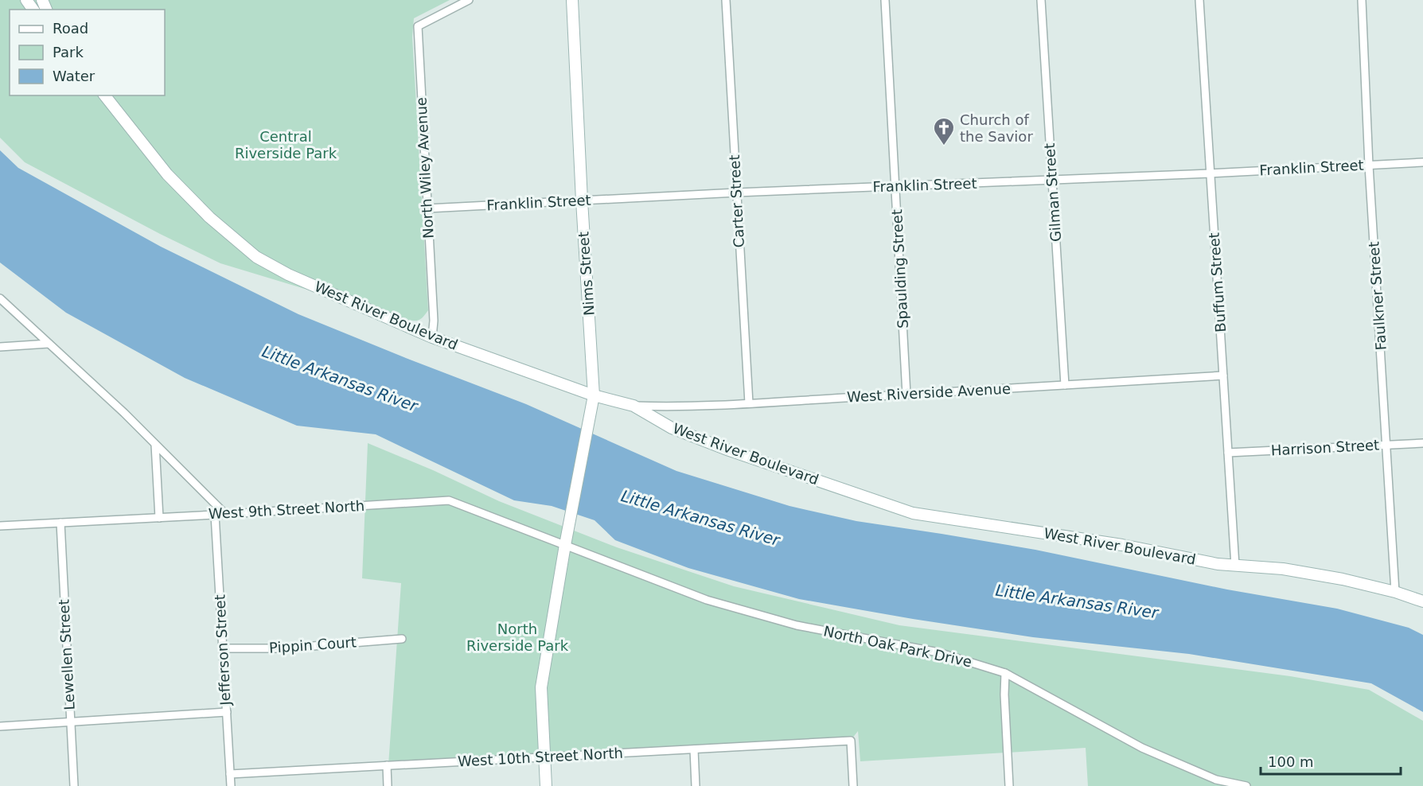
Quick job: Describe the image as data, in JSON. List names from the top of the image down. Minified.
{"streets":{"street":["North Wiley Avenue","Franklin Street","Gilman Street","Carter Street","Spaulding Street","Nims Street","Buffum Street","Faulkner Street","West River Boulevard","West Riverside Avenue","Harrison Street","West 9th Street North","Pippin Court","North Oak Park Drive","Jefferson Street","Lewellen Street","West 10th Street North"]},"crossings":[["North Wiley Avenue","Franklin Street"],["North Wiley Avenue","West River Boulevard"],["Franklin Street","Gilman Street"],["Franklin Street","Carter Street"],["Franklin Street","Spaulding Street"],["Franklin Street","Nims Street"],["Franklin Street","Buffum Street"],["Franklin Street","Faulkner Street"],["Gilman Street","West Riverside Avenue"],["Carter Street","West Riverside Avenue"],["Spaulding Street","West Riverside Avenue"],["Nims Street","West River Boulevard"],["Nims Street","West 9th Street North"],["Nims Street","North Oak Park Drive"],["Nims Street","West 10th Street North"],["Buffum Street","West River Boulevard"],["Buffum Street","West Riverside Avenue"],["Buffum Street","Harrison Street"],["Faulkner Street","West River Boulevard"],["Faulkner Street","Harrison Street"],["West River Boulevard","West Riverside Avenue"],["West 9th Street North","North Oak Park Drive"],["West 9th Street North","Jefferson Street"],["West 9th Street North","Lewellen Street"],["Pippin Court","Jefferson Street"],["Jefferson Street","West 10th Street North"]],"water":["Little Arkansas River"],"parks":["Central Riverside Park","North Riverside Park"],"places":{"church":["Church of the Savior"]},"legend":["Road","Park","Water"],"scale_bar":"100 m"}
